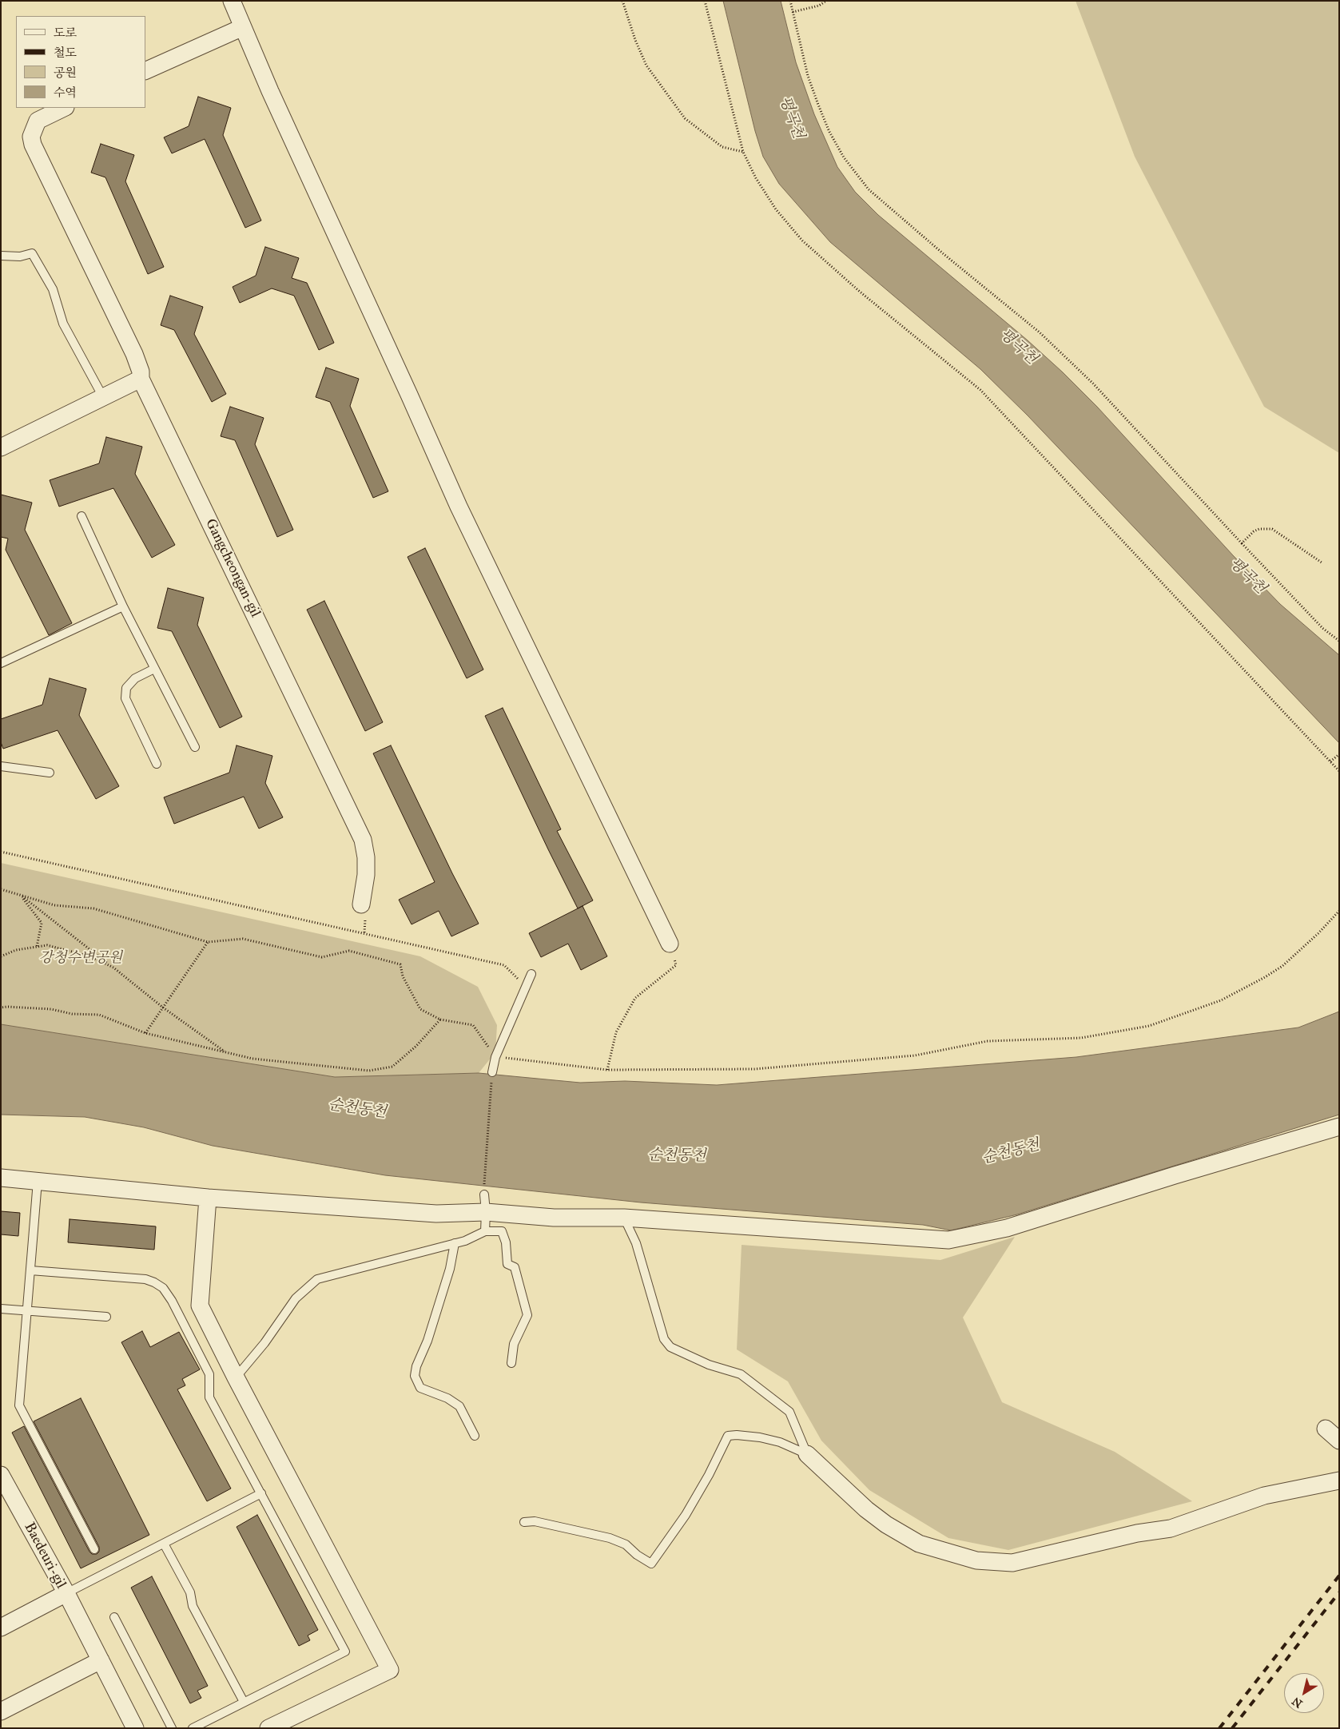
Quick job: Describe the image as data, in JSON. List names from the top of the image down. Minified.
{"streets":{"street":["Gangcheongan-gil","Baedeuri-gil"]},"water":["평곡천","순천동천"],"parks":["강청수변공원"],"legend":["도로","철도","공원","수역"],"north":"bottom left"}
